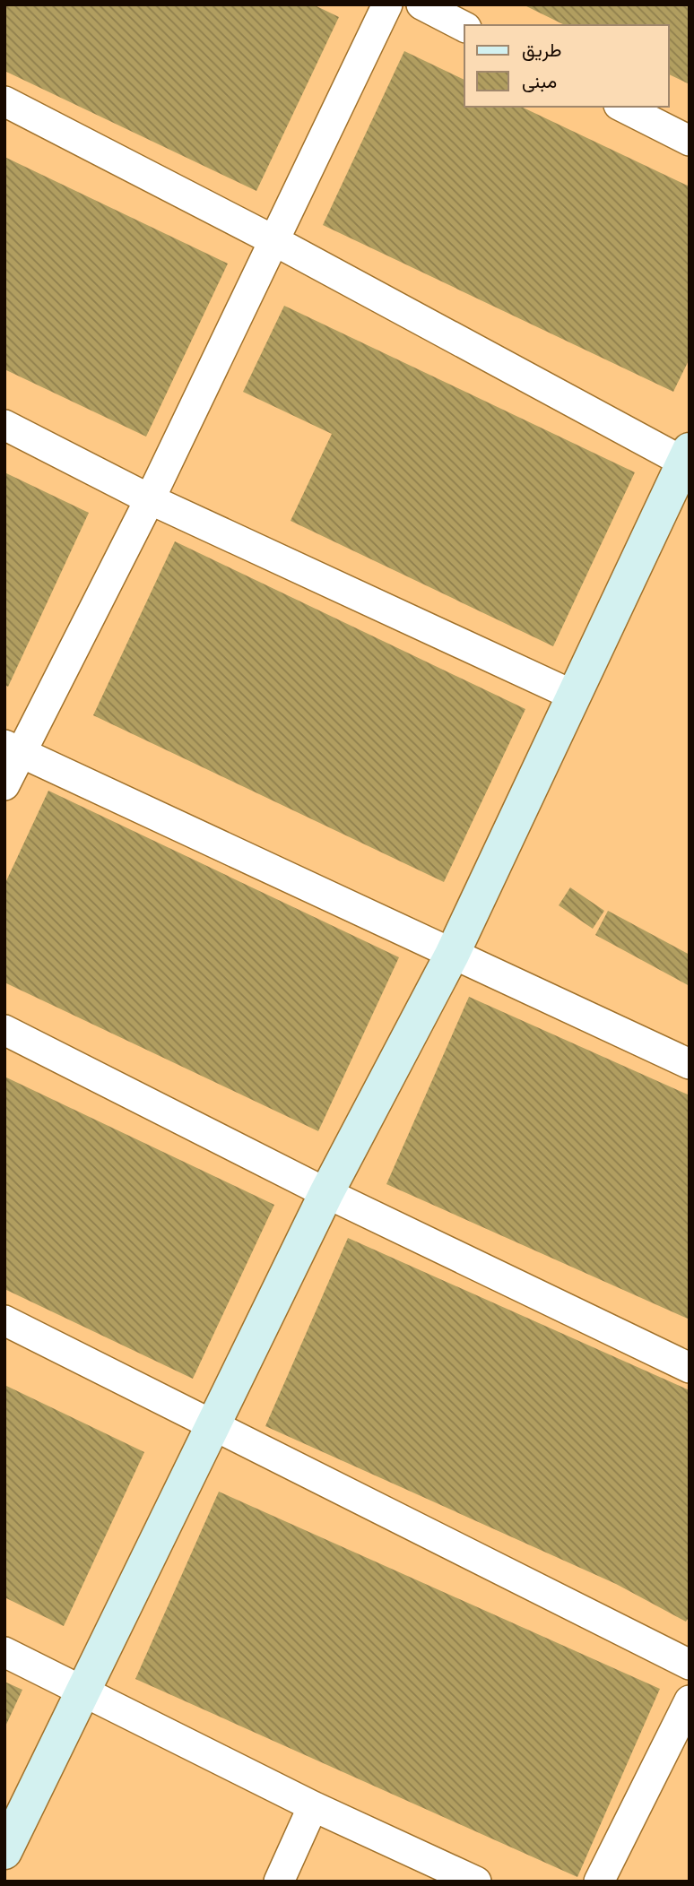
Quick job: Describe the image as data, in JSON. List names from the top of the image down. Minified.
{"legend":["طريق","مبنى"]}
